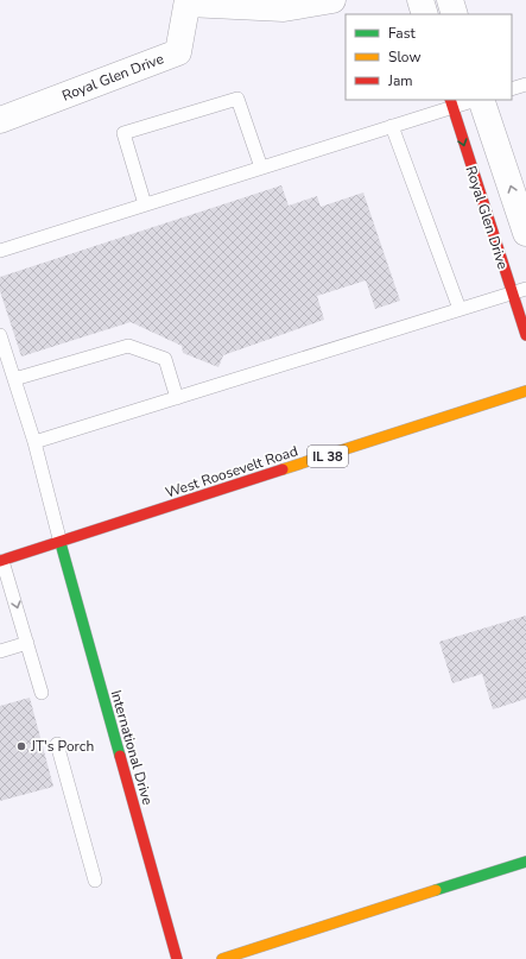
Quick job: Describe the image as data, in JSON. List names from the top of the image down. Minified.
{"streets":{"street":["Royal Glen Drive","IL 38","West Roosevelt Road","International Drive"]},"crossings":[["IL 38","West Roosevelt Road"],["IL 38","International Drive"],["West Roosevelt Road","International Drive"]],"places":["JT's Porch"],"legend":["Fast","Slow","Jam"]}
